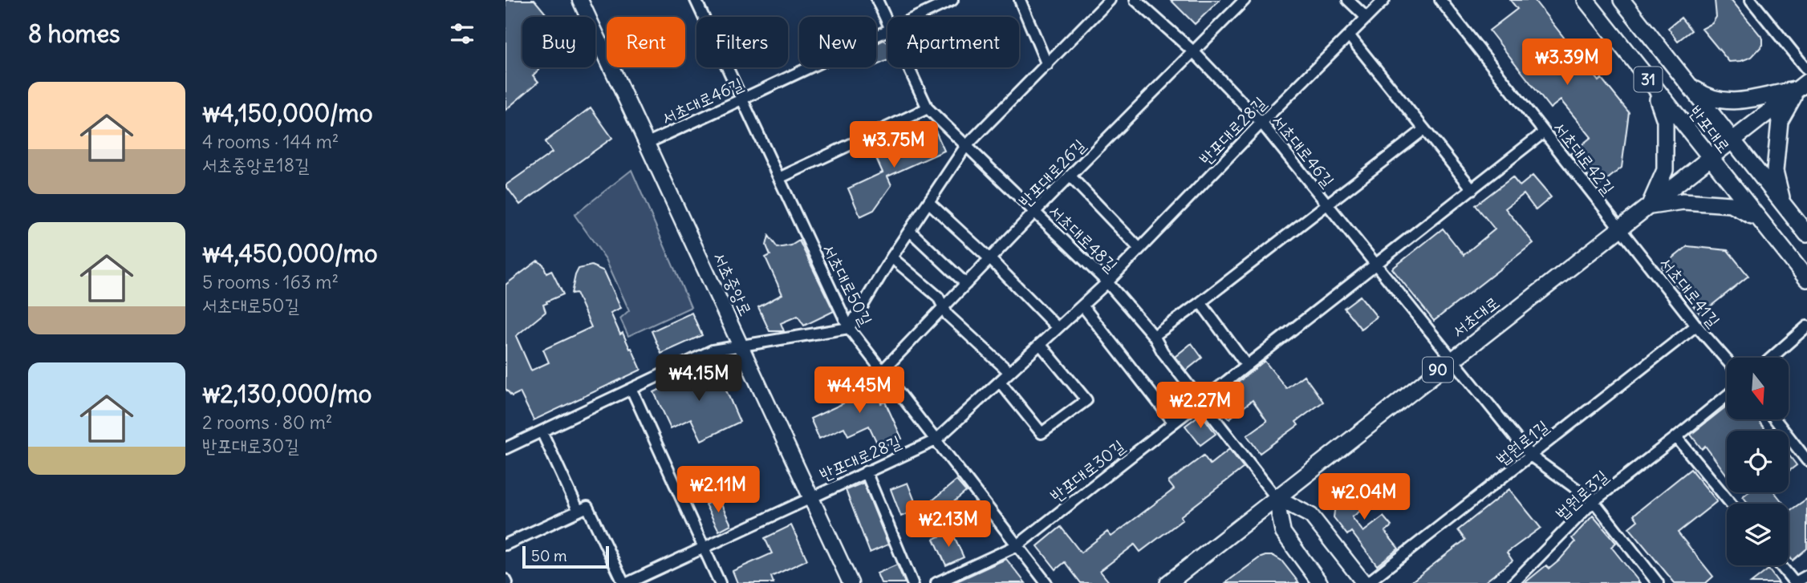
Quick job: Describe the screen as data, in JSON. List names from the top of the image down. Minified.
{"streets":{"main road":["31","반포대로","서초중앙로","서초대로","90"],"street":["서초대로46길","반포대로28길","서초대로42길","반포대로26길","서초대로48길","서초대로50길","서초대로41길","법원로1길","반포대로30길","법원로3길"]},"crossings":[["서초대로46길","반포대로28길"],["서초대로46길","반포대로26길"],["서초대로46길","서초대로48길"],["서초대로46길","서초중앙로"],["서초대로46길","서초대로50길"],["서초대로46길","서초대로"],["서초대로46길","법원로1길"],["서초대로46길","반포대로30길"],["서초대로46길","법원로3길"],["반포대로","서초대로"],["반포대로28길","서초대로48길"],["반포대로28길","서초중앙로"],["반포대로28길","서초대로50길"],["서초대로42길","서초대로41길"],["서초대로42길","서초대로"],["서초대로42길","반포대로30길"],["반포대로26길","서초대로48길"],["반포대로26길","서초대로50길"],["서초대로48길","서초대로"],["서초대로48길","반포대로30길"],["서초대로50길","반포대로30길"],["서초대로41길","서초대로"],["서초대로41길","법원로1길"]],"scale_bar":"50 m","north":"bottom","page":{"heading":"8 homes","chip":["Buy","Rent","Filters","New","Apartment"],"price":["₩3.39M","₩3.75M","₩4.15M","₩4.45M","₩2.27M","₩2.11M","₩2.04M","₩2.13M"],"list":[{"name":"₩4,150,000/mo","note":"4 rooms · 144 m² · 서초중앙로18길"},{"name":"₩4,450,000/mo","note":"5 rooms · 163 m² · 서초대로50길"},{"name":"₩2,130,000/mo","note":"2 rooms · 80 m² · 반포대로30길"}],"scale":"50 m"}}
